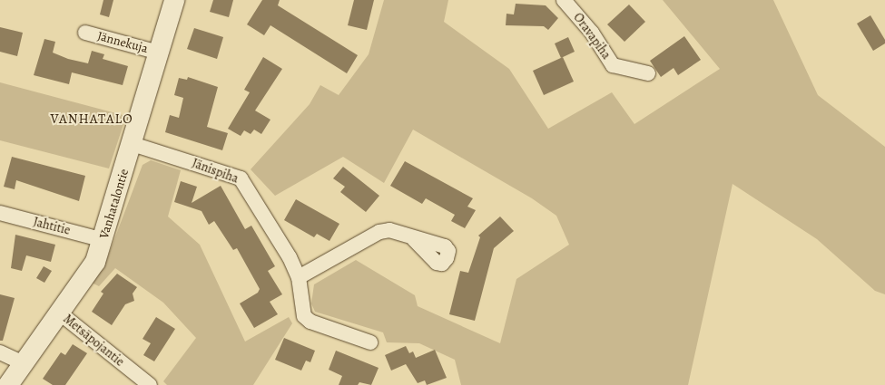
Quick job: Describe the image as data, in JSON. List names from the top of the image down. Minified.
{"streets":{"street":["Oravapiha","Jännekuja","Jänispiha","Vanhatalontie","Jahtitie","Metsäpojantie"]},"crossings":[["Jännekuja","Vanhatalontie"],["Jänispiha","Vanhatalontie"],["Vanhatalontie","Jahtitie"],["Vanhatalontie","Metsäpojantie"]],"districts":["VANHATALO"]}
